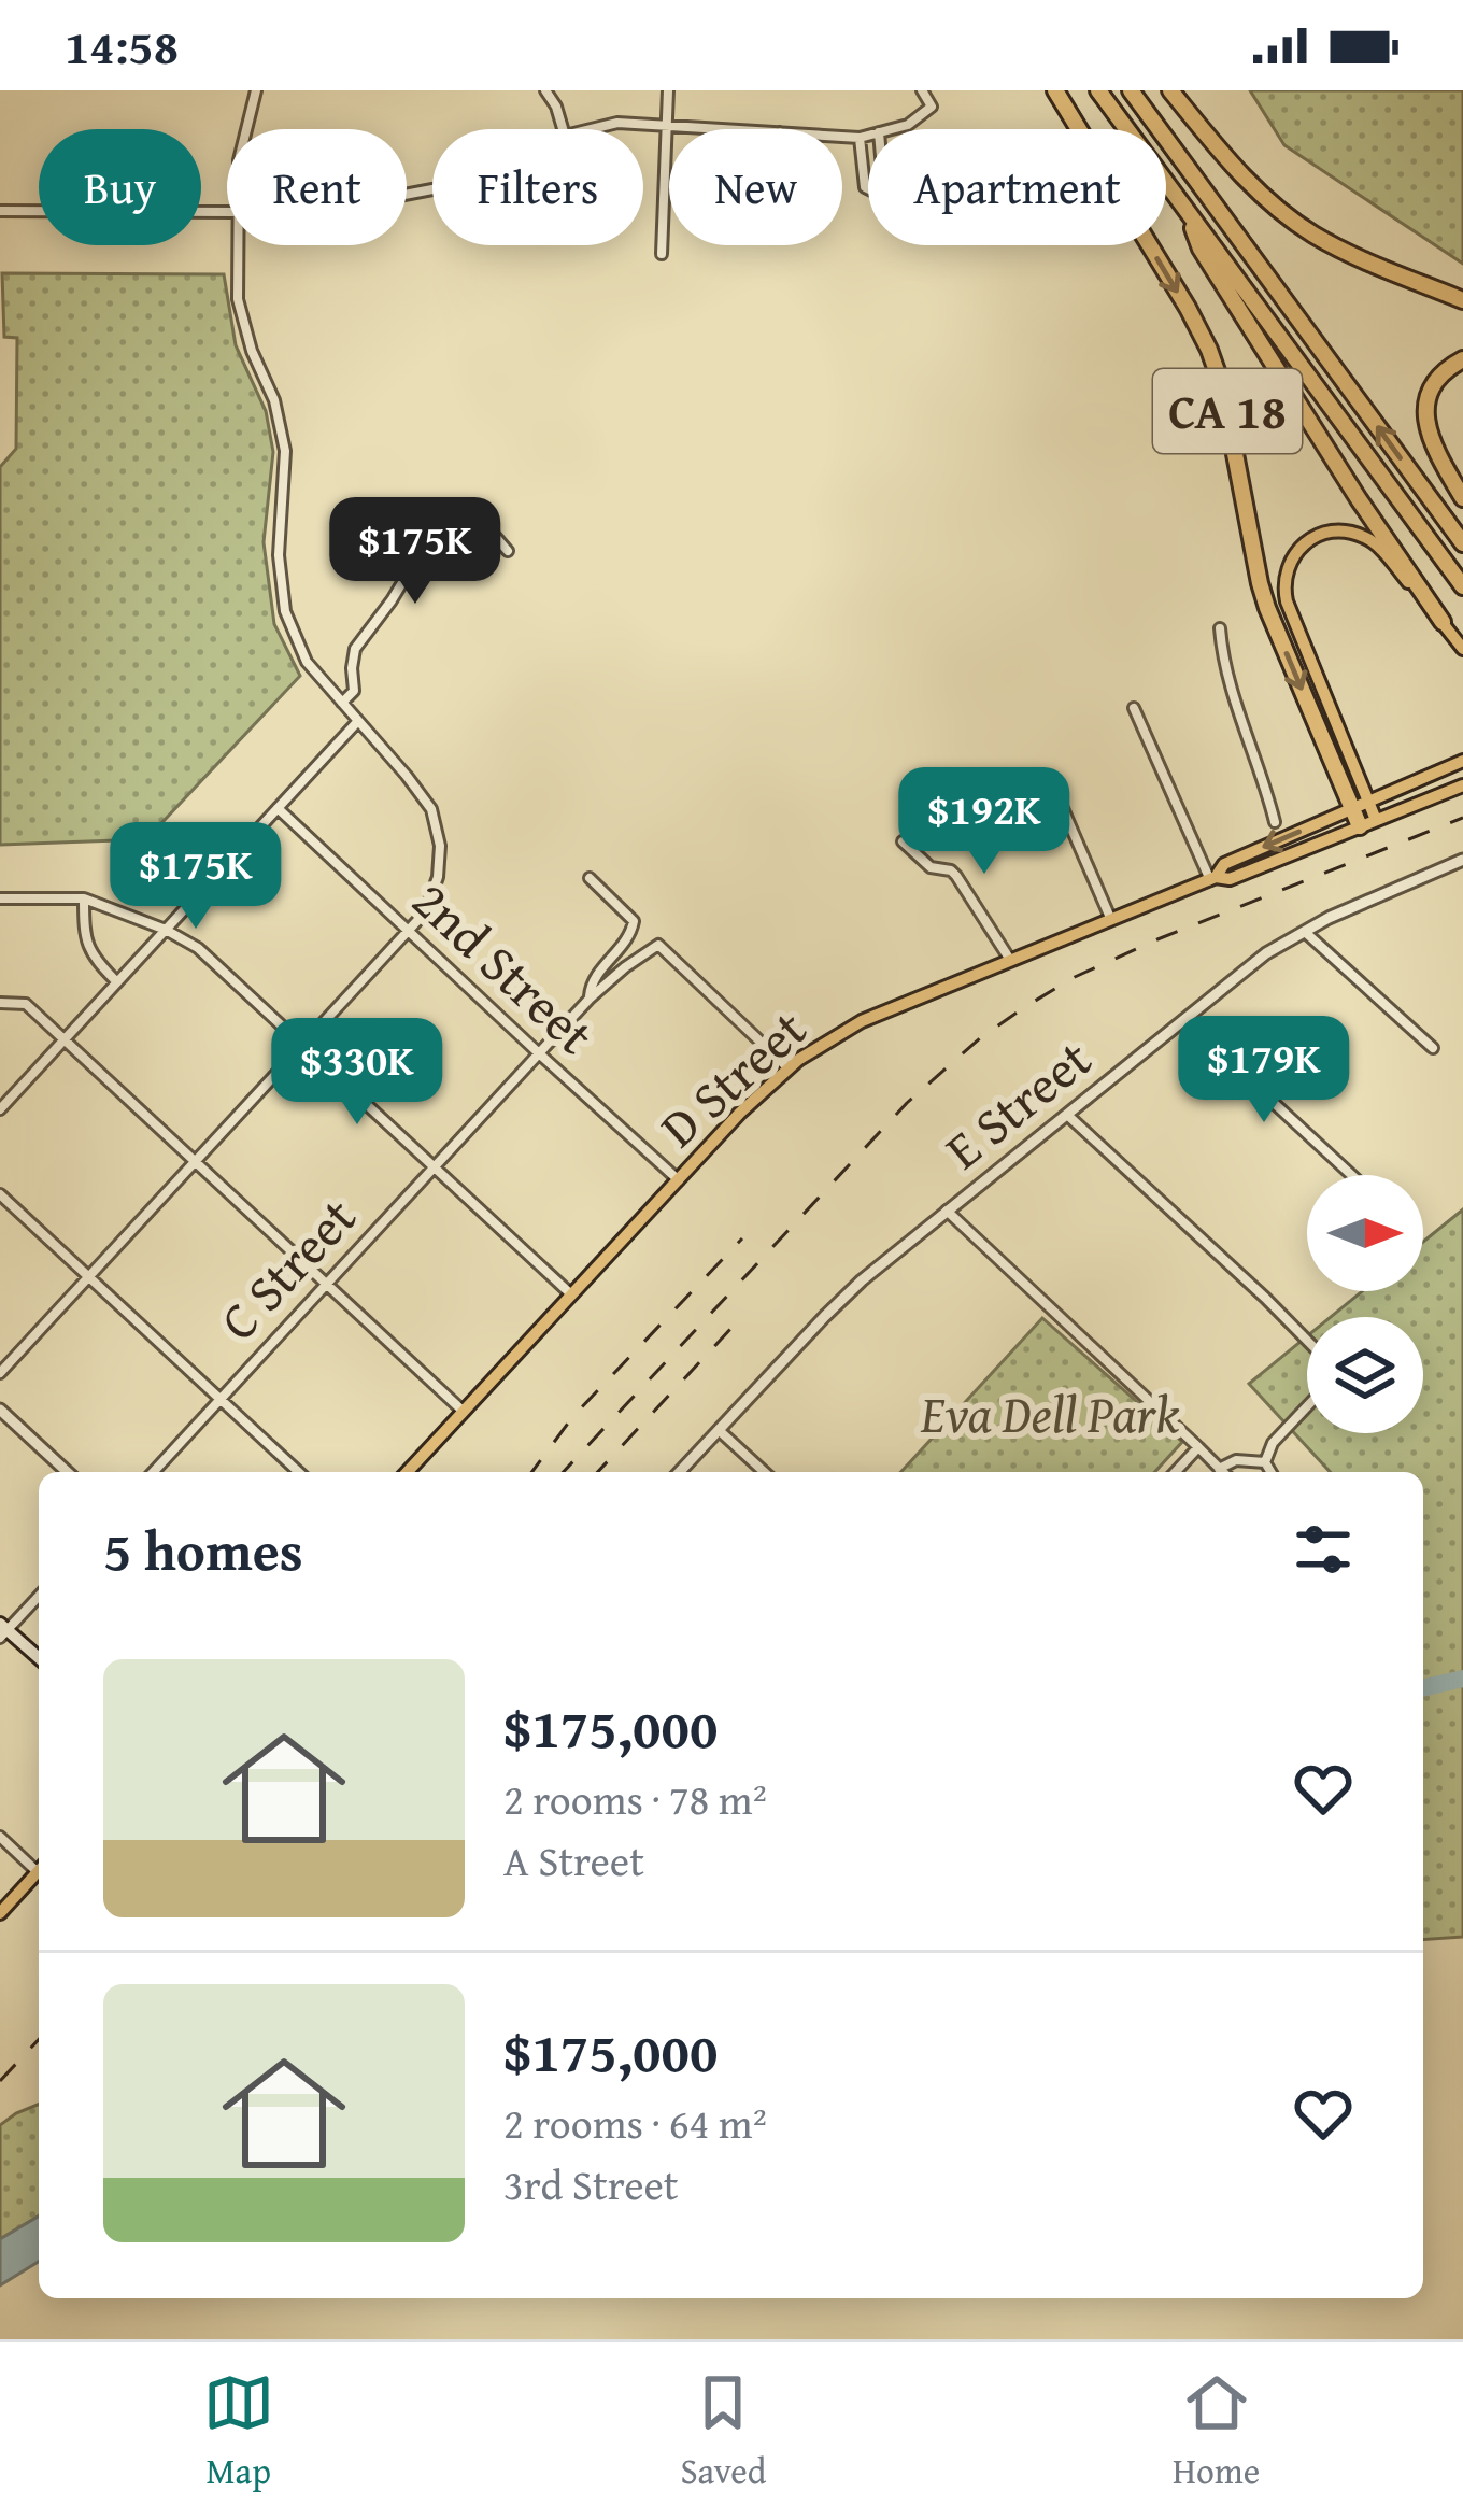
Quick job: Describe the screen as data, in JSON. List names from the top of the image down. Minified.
{"streets":{"highway":["CA 18"],"main road":["D Street"],"street":["2nd Street","E Street","C Street"]},"crossings":[["CA 18","D Street"],["2nd Street","D Street"],["2nd Street","C Street"]],"parks":["Eva Dell Park"],"north":"right","page":{"status":"14:58","chip":["Buy","Rent","Filters","New","Apartment"],"price":["$175K","$192K","$175K","$179K","$330K"],"heading":"5 homes","list":[{"name":"$175,000","note":"2 rooms · 78 m² · A Street"},{"name":"$175,000","note":"2 rooms · 64 m² · 3rd Street"}],"tabs":["Map","Saved","Home"]}}
